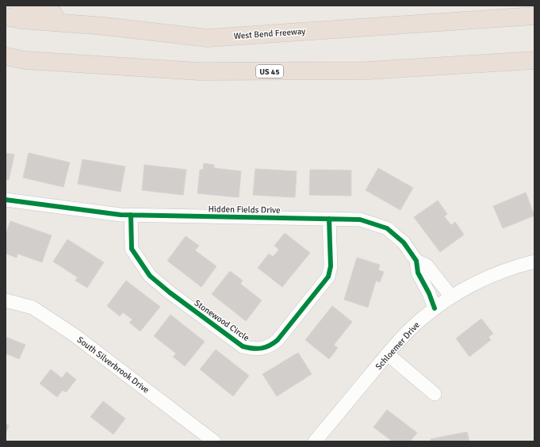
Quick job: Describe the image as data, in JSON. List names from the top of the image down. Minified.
{"streets":{"highway":["West Bend Freeway","US 45"],"street":["Hidden Fields Drive","Stonewood Circle","Schloemer Drive","South Silverbrook Drive"]},"crossings":[["Hidden Fields Drive","Stonewood Circle"],["Hidden Fields Drive","Schloemer Drive"]]}
